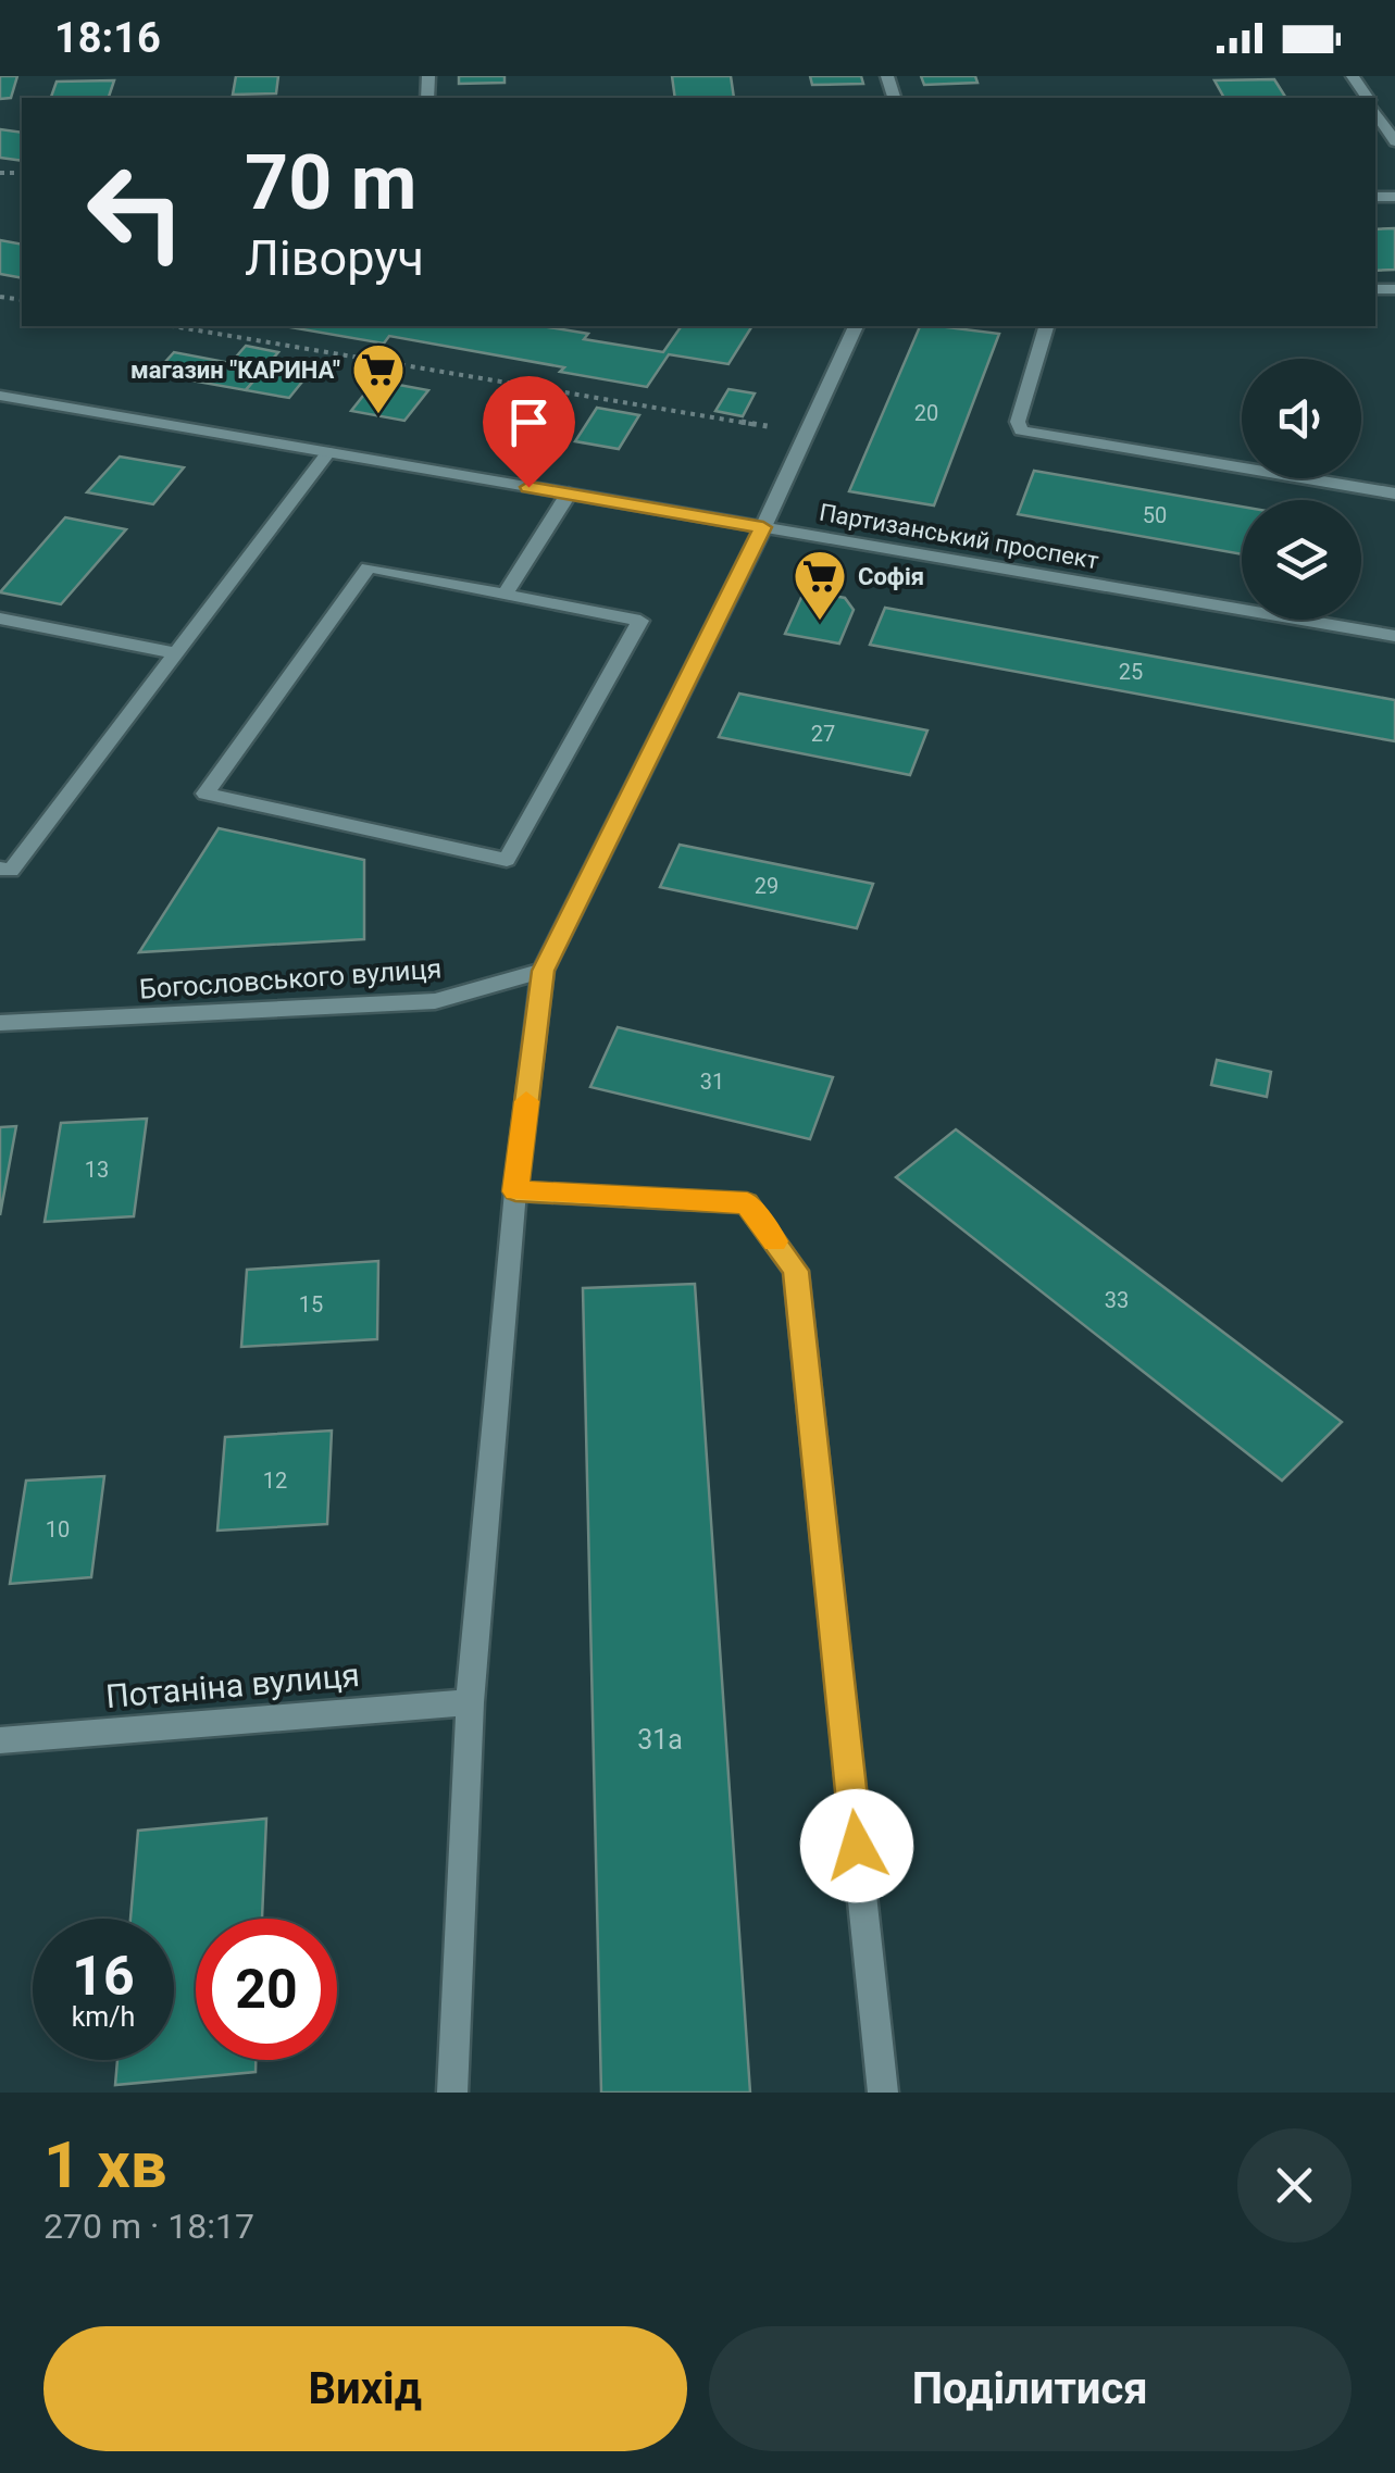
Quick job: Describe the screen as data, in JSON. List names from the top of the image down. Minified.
{"streets":{"street":["Партизанський проспект","Богословського вулиця","Потаніна вулиця"]},"places":{"supermarket":["магазин \"КАРИНА\"","Софія"]},"house_numbers":["20","50","25","27","29","31","13","33","15","12","10","31а"],"page":{"status":"18:16","turn":["70 m","Ліворуч"],"speed":"16 km/h","limit":"20","heading":["1 хв","270 m · 18:17"],"buttons":["Вихід","Поділитися"]}}
